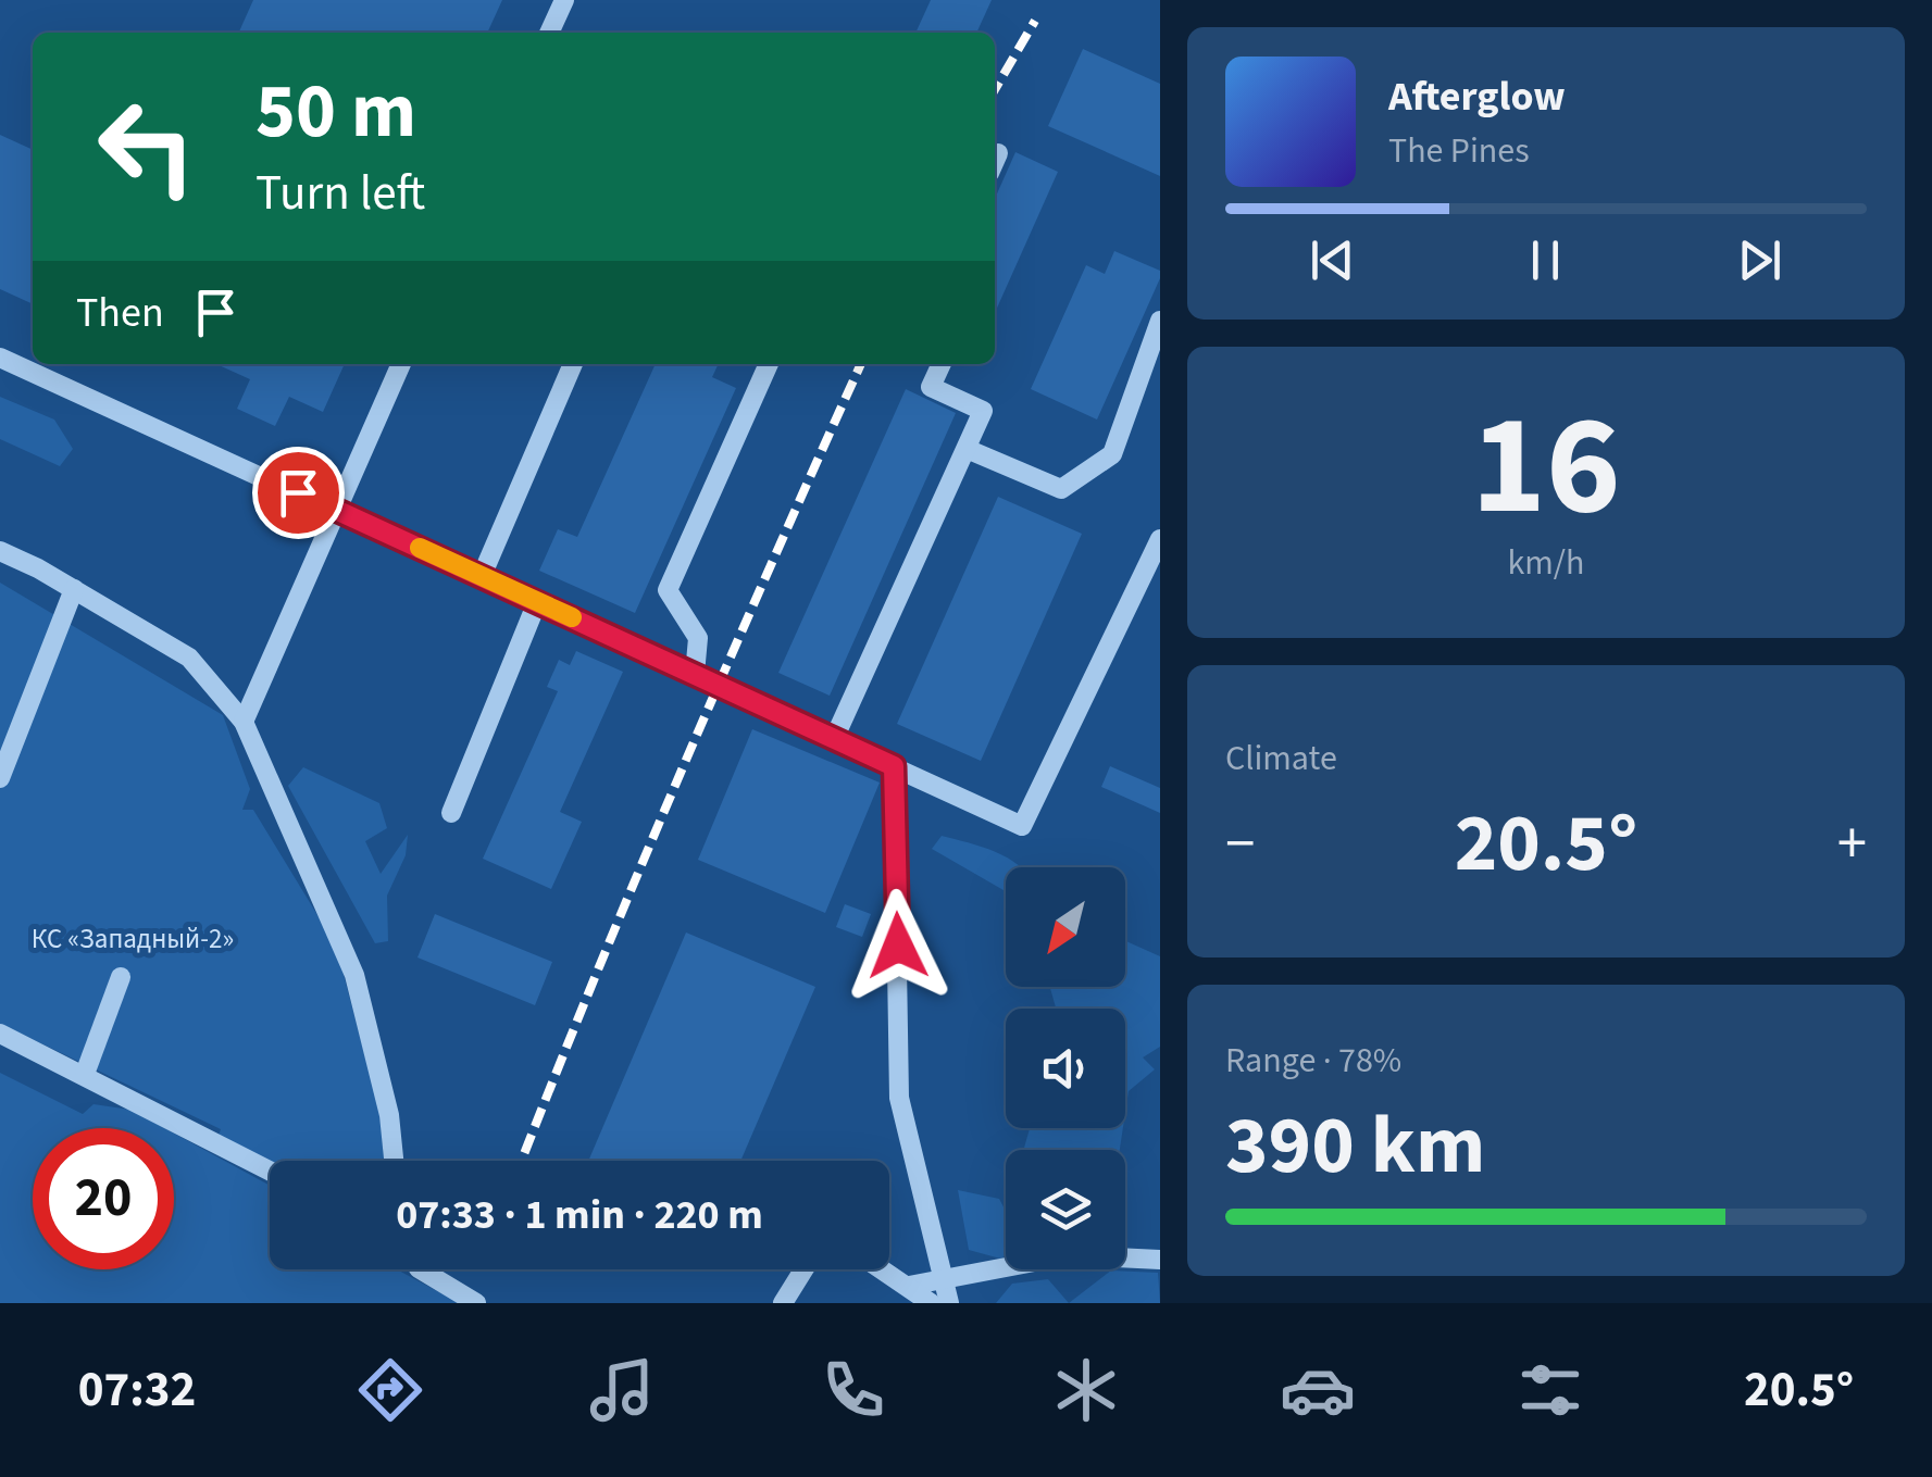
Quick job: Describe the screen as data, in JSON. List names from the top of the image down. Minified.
{"parks":["КС «Западный-2»"],"north":"bottom left","page":{"turn":["50 m","Turn left"],"song":["Afterglow","The Pines"],"then":"Then","tile":[["16","km/h"],"Climate",["Range · 78%","390 km"]],"heat":["−","20.5°","+"],"limit":"20","trip":"07:33 · 1 min · 220 m","tabs":["07:32","20.5°"]}}
